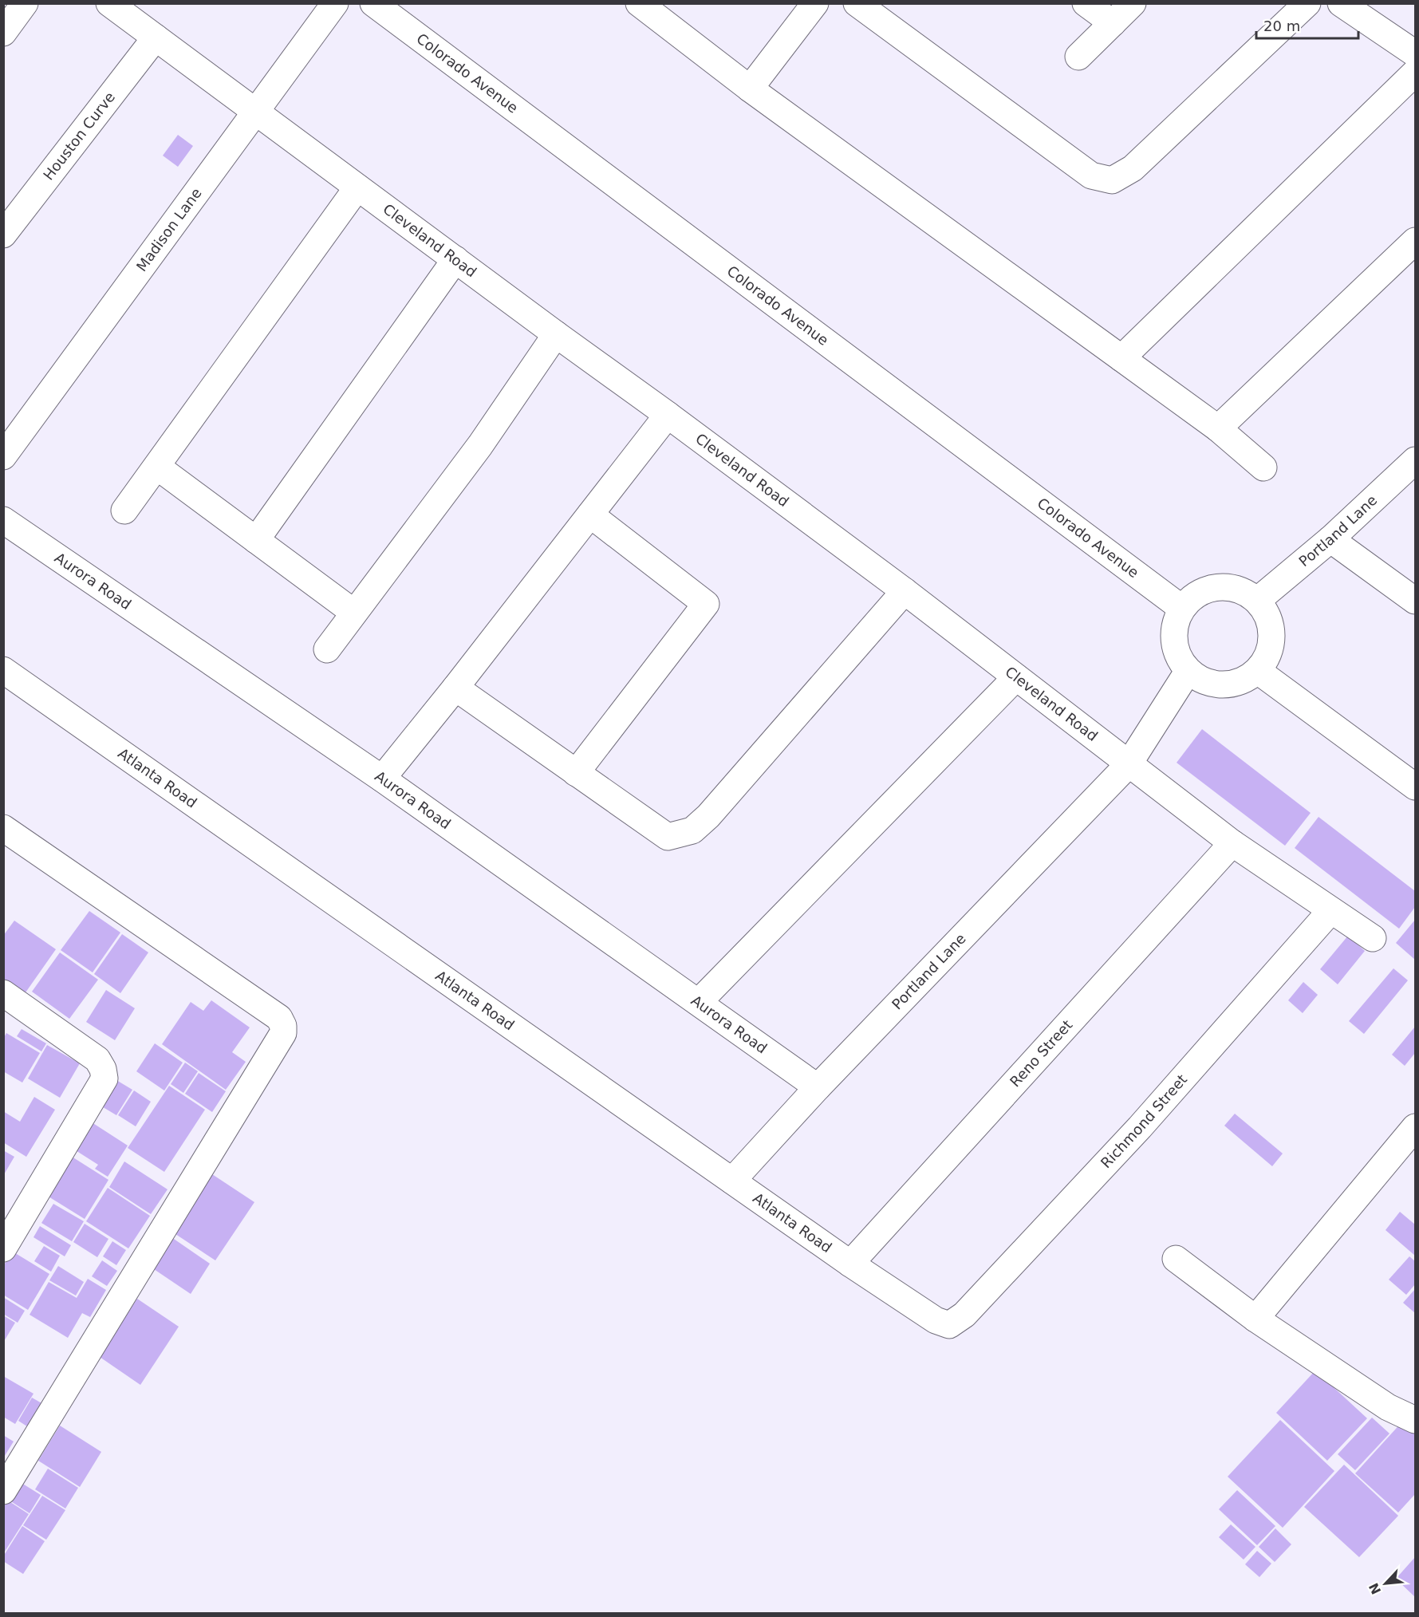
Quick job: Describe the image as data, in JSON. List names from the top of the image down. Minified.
{"streets":{"street":["Colorado Avenue","Houston Curve","Madison Lane","Cleveland Road","Portland Lane","Aurora Road","Atlanta Road","Reno Street","Richmond Street"]},"crossings":[["Colorado Avenue","Portland Lane"],["Houston Curve","Cleveland Road"],["Madison Lane","Cleveland Road"],["Cleveland Road","Portland Lane"],["Cleveland Road","Reno Street"],["Cleveland Road","Richmond Street"],["Portland Lane","Aurora Road"],["Portland Lane","Atlanta Road"],["Atlanta Road","Reno Street"],["Atlanta Road","Richmond Street"]],"scale_bar":"20 m","north":"bottom left"}
